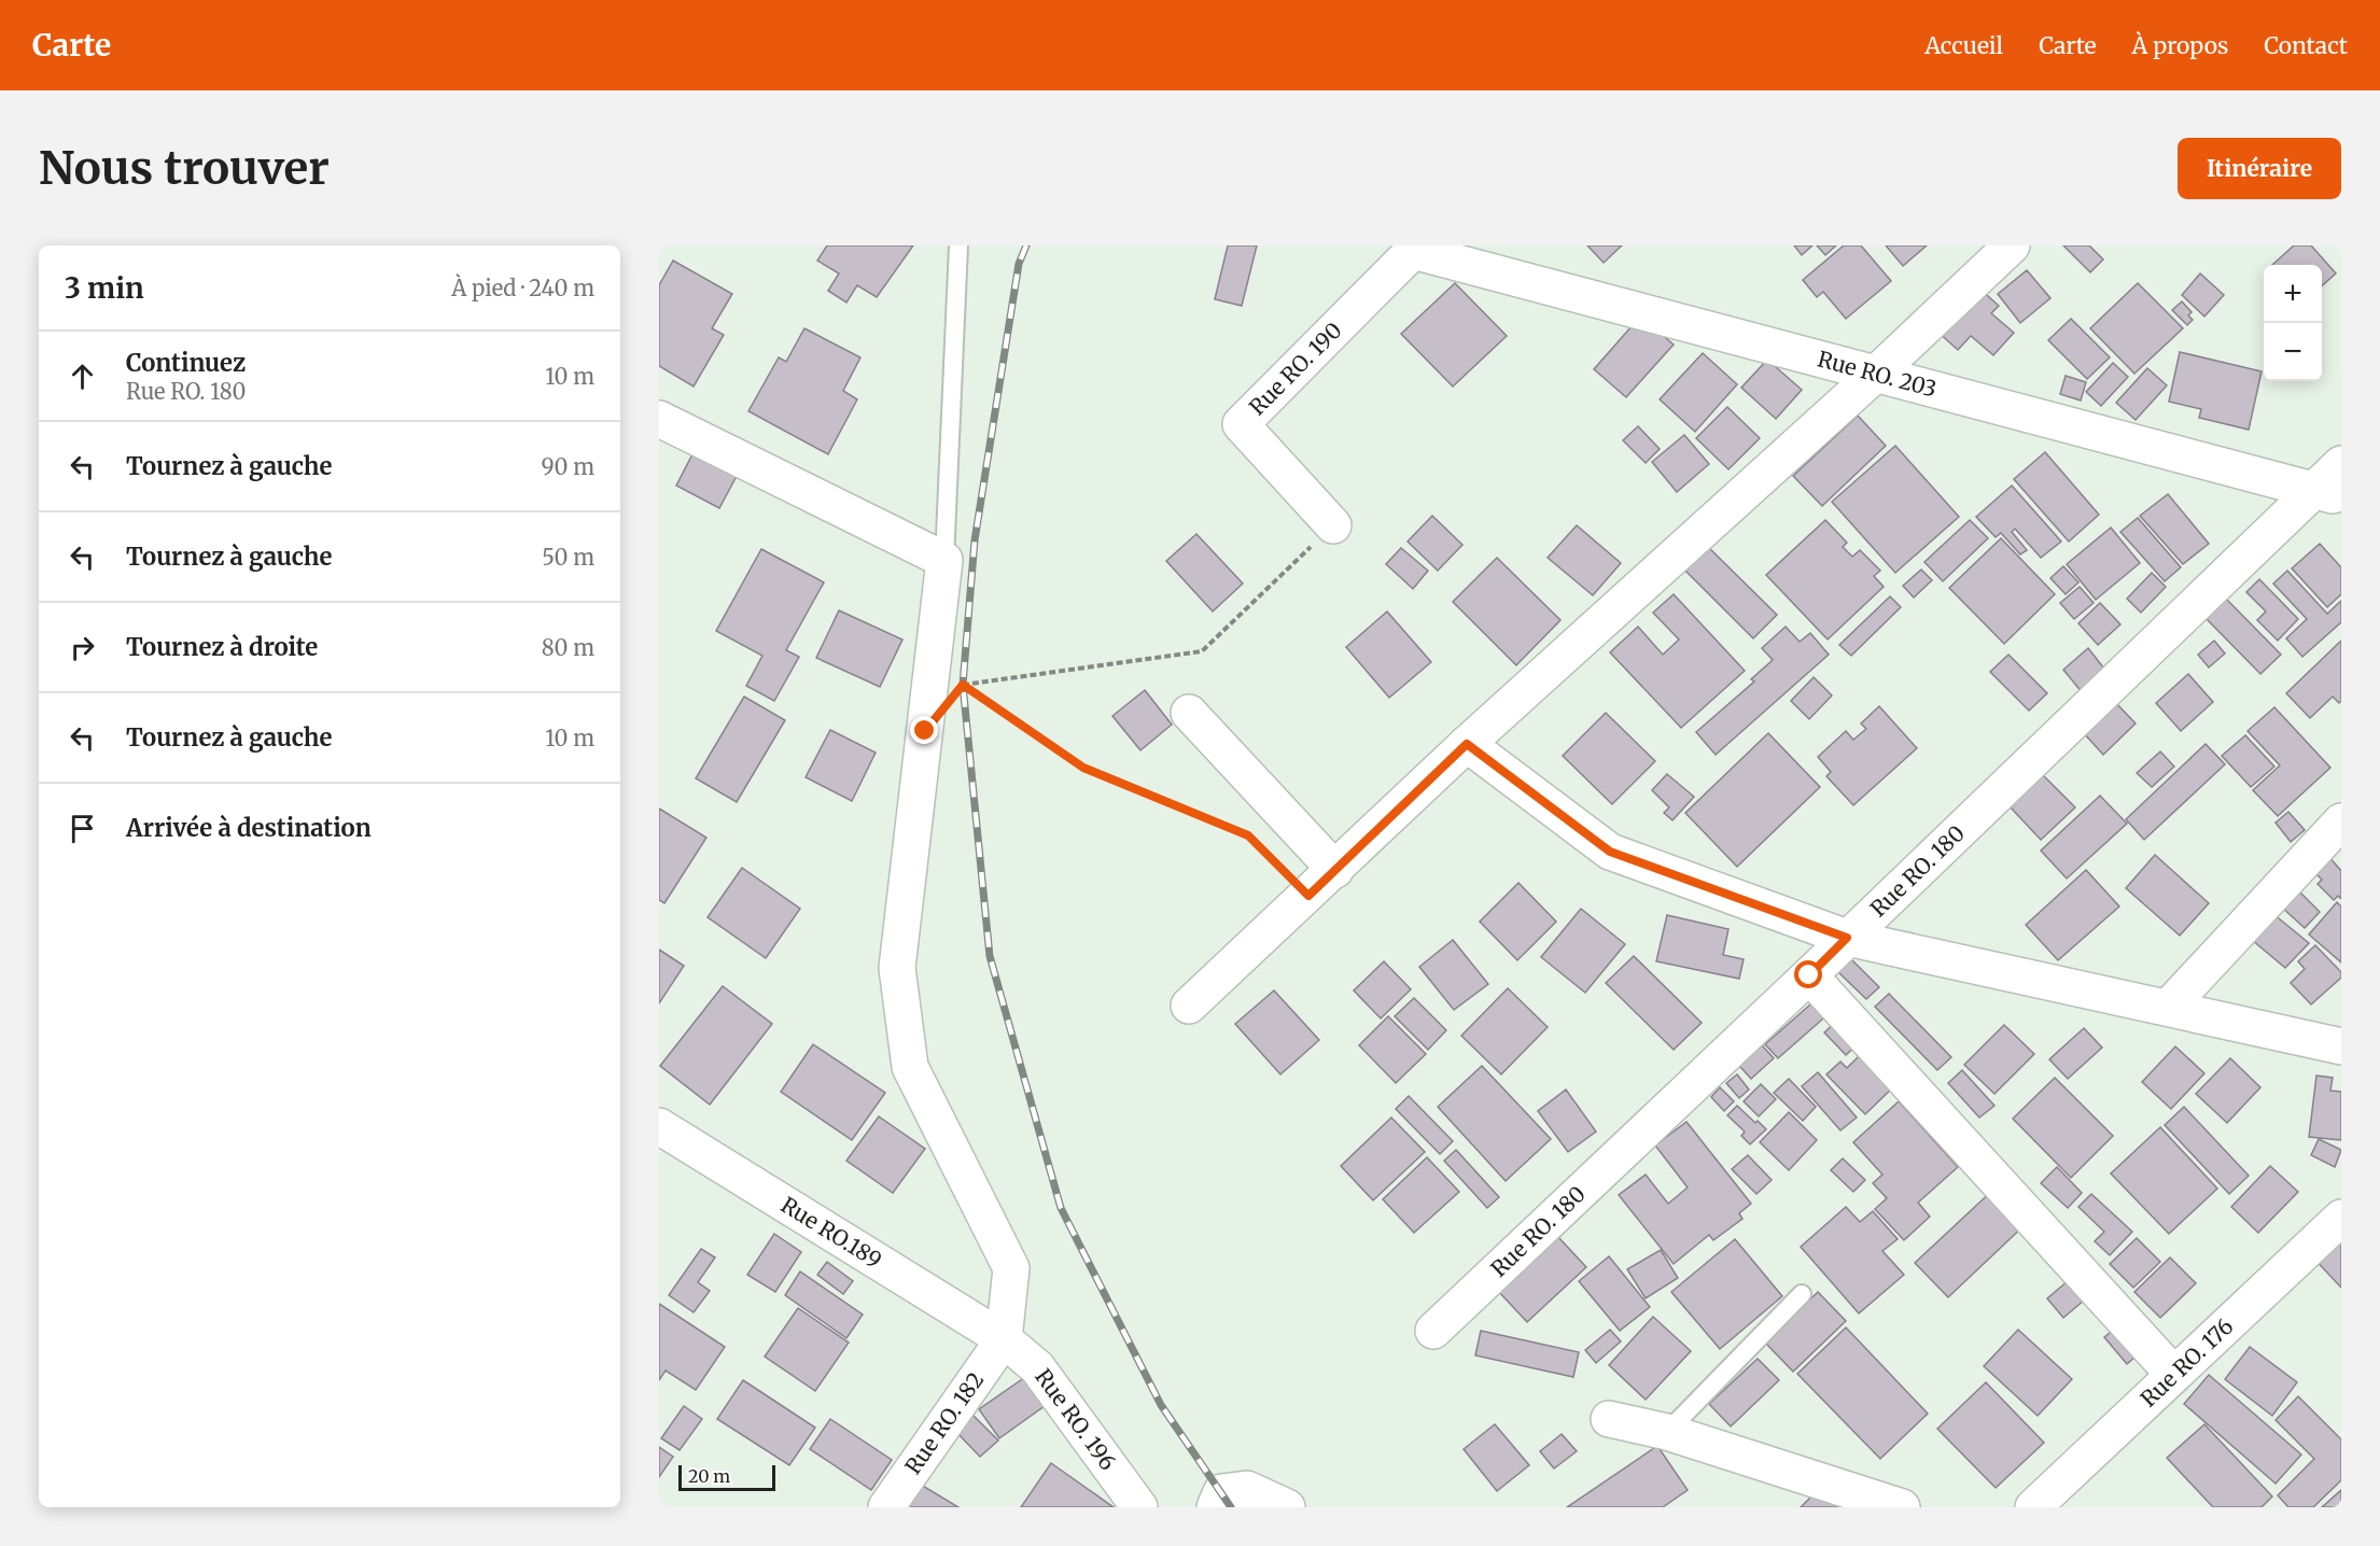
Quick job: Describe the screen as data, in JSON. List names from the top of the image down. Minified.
{"streets":{"street":["Rue RO. 190","Rue RO. 203","Rue RO. 180","Rue RO.189","Rue RO. 176","Rue RO. 196","Rue RO. 182"]},"crossings":[["Rue RO. 190","Rue RO. 203"],["Rue RO. 203","Rue RO. 180"],["Rue RO.189","Rue RO. 196"],["Rue RO.189","Rue RO. 182"],["Rue RO. 196","Rue RO. 182"]],"scale_bar":"20 m","page":{"header":"Carte","nav":["Accueil","Carte","À propos","Contact"],"buttons":"Itinéraire","title":"Nous trouver","heading":["3 min","À pied · 240 m"],"map_buttons":["+","−"],"list":[["Continuez","Rue RO. 180","10 m"],["Tournez à gauche","90 m"],["Tournez à gauche","50 m"],["Tournez à droite","80 m"],["Tournez à gauche","10 m"],"Arrivée à destination"],"scale":"20 m"}}
